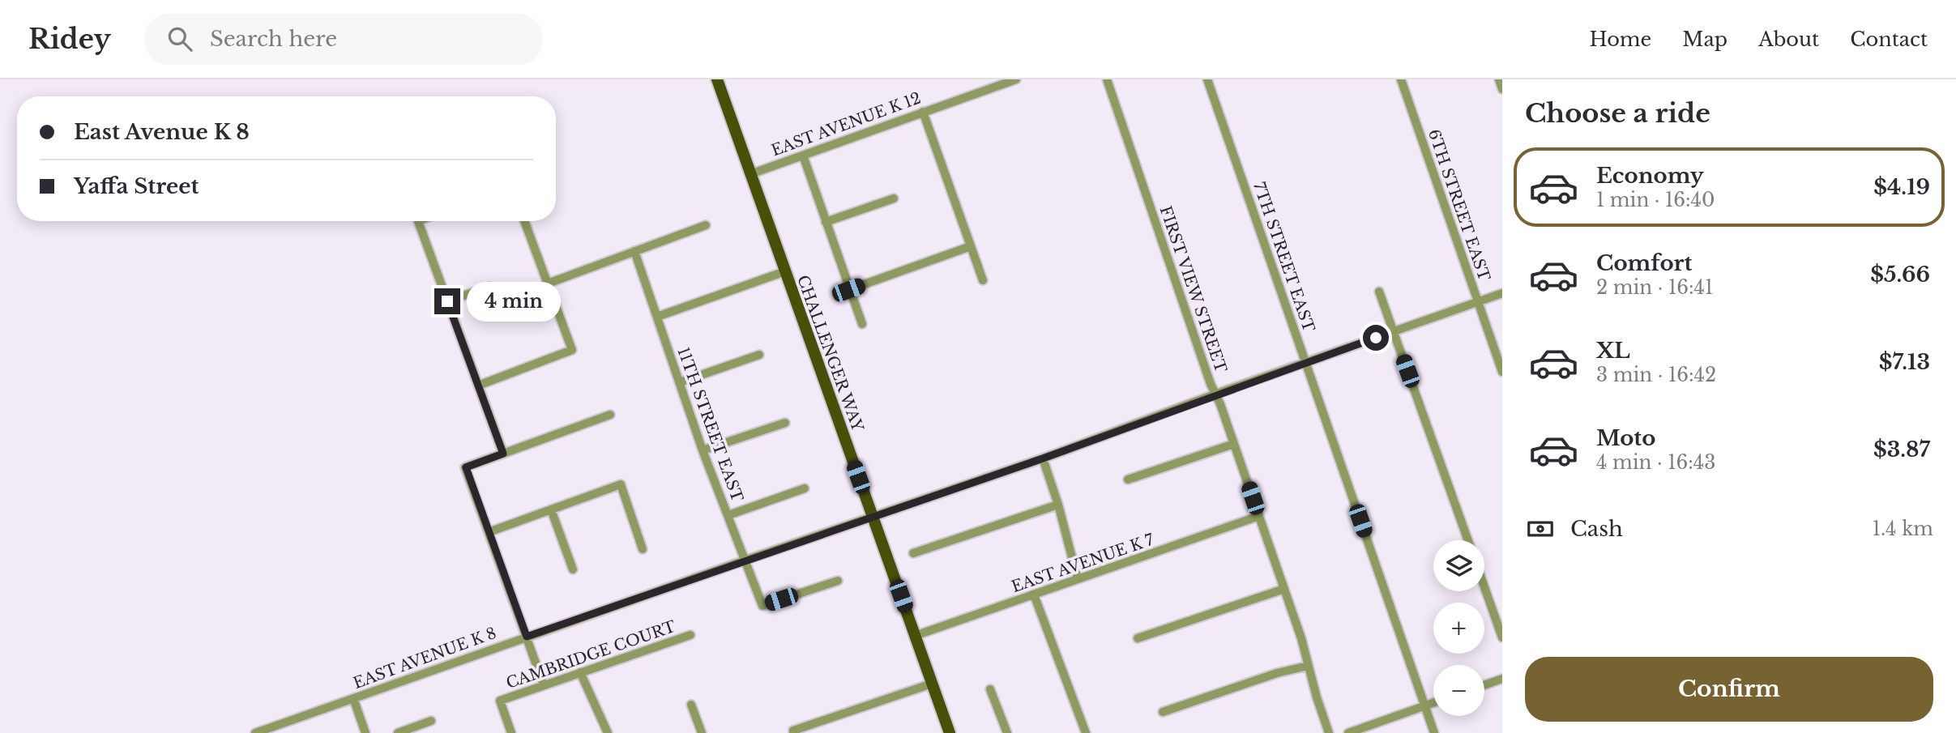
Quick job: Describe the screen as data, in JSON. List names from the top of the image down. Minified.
{"streets":{"main road":["CHALLENGER WAY"],"street":["EAST AVENUE K 12","6TH STREET EAST","7TH STREET EAST","FIRST VIEW STREET","11TH STREET EAST","EAST AVENUE K 7","CAMBRIDGE COURT","EAST AVENUE K 8"]},"crossings":[["EAST AVENUE K 12","CHALLENGER WAY"],["6TH STREET EAST","EAST AVENUE K 8"],["7TH STREET EAST","EAST AVENUE K 8"],["FIRST VIEW STREET","EAST AVENUE K 7"],["FIRST VIEW STREET","EAST AVENUE K 8"],["CHALLENGER WAY","EAST AVENUE K 7"],["CHALLENGER WAY","EAST AVENUE K 8"],["11TH STREET EAST","EAST AVENUE K 8"]],"page":{"header":"Ridey","search":"Search here","nav":["Home","Map","About","Contact"],"heading":"Choose a ride","banner":["East Avenue K 8","Yaffa Street"],"list":[{"name":"Economy","note":"1 min · 16:40","value":"$4.19"},{"name":"Comfort","note":"2 min · 16:41","value":"$5.66"},{"name":"XL","note":"3 min · 16:42","value":"$7.13"},{"name":"Moto","note":"4 min · 16:43","value":"$3.87"}],"bubble":"4 min","pay":["Cash","1.4 km"],"map_buttons":["+","−"],"buttons":"Confirm"}}
